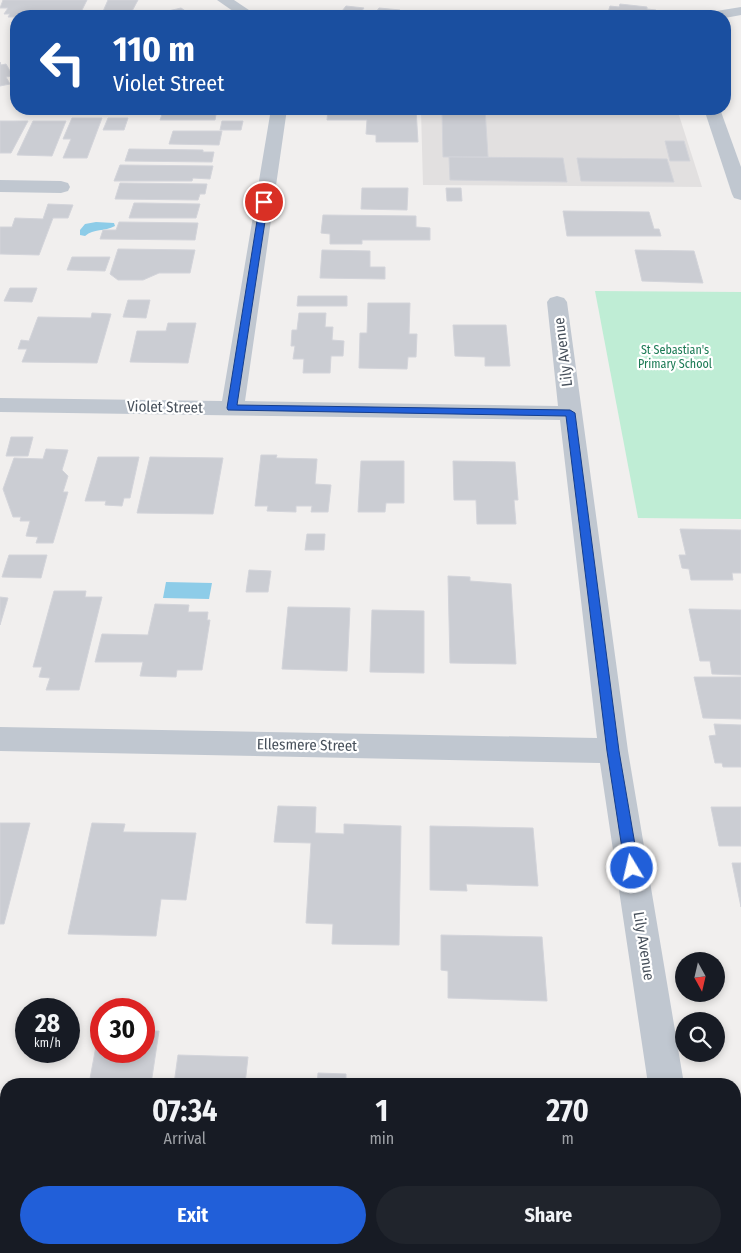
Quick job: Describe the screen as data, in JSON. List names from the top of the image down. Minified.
{"streets":{"street":["Lily Avenue","Violet Street","Ellesmere Street"]},"crossings":[["Lily Avenue","Violet Street"],["Lily Avenue","Ellesmere Street"]],"parks":["St Sebastian's Primary School"],"north":"bottom","page":{"turn":["110 m","Violet Street"],"speed":"28 km/h","limit":"30","eta":["07:34","Arrival","1","min","270","m"],"buttons":["Exit","Share"]}}
